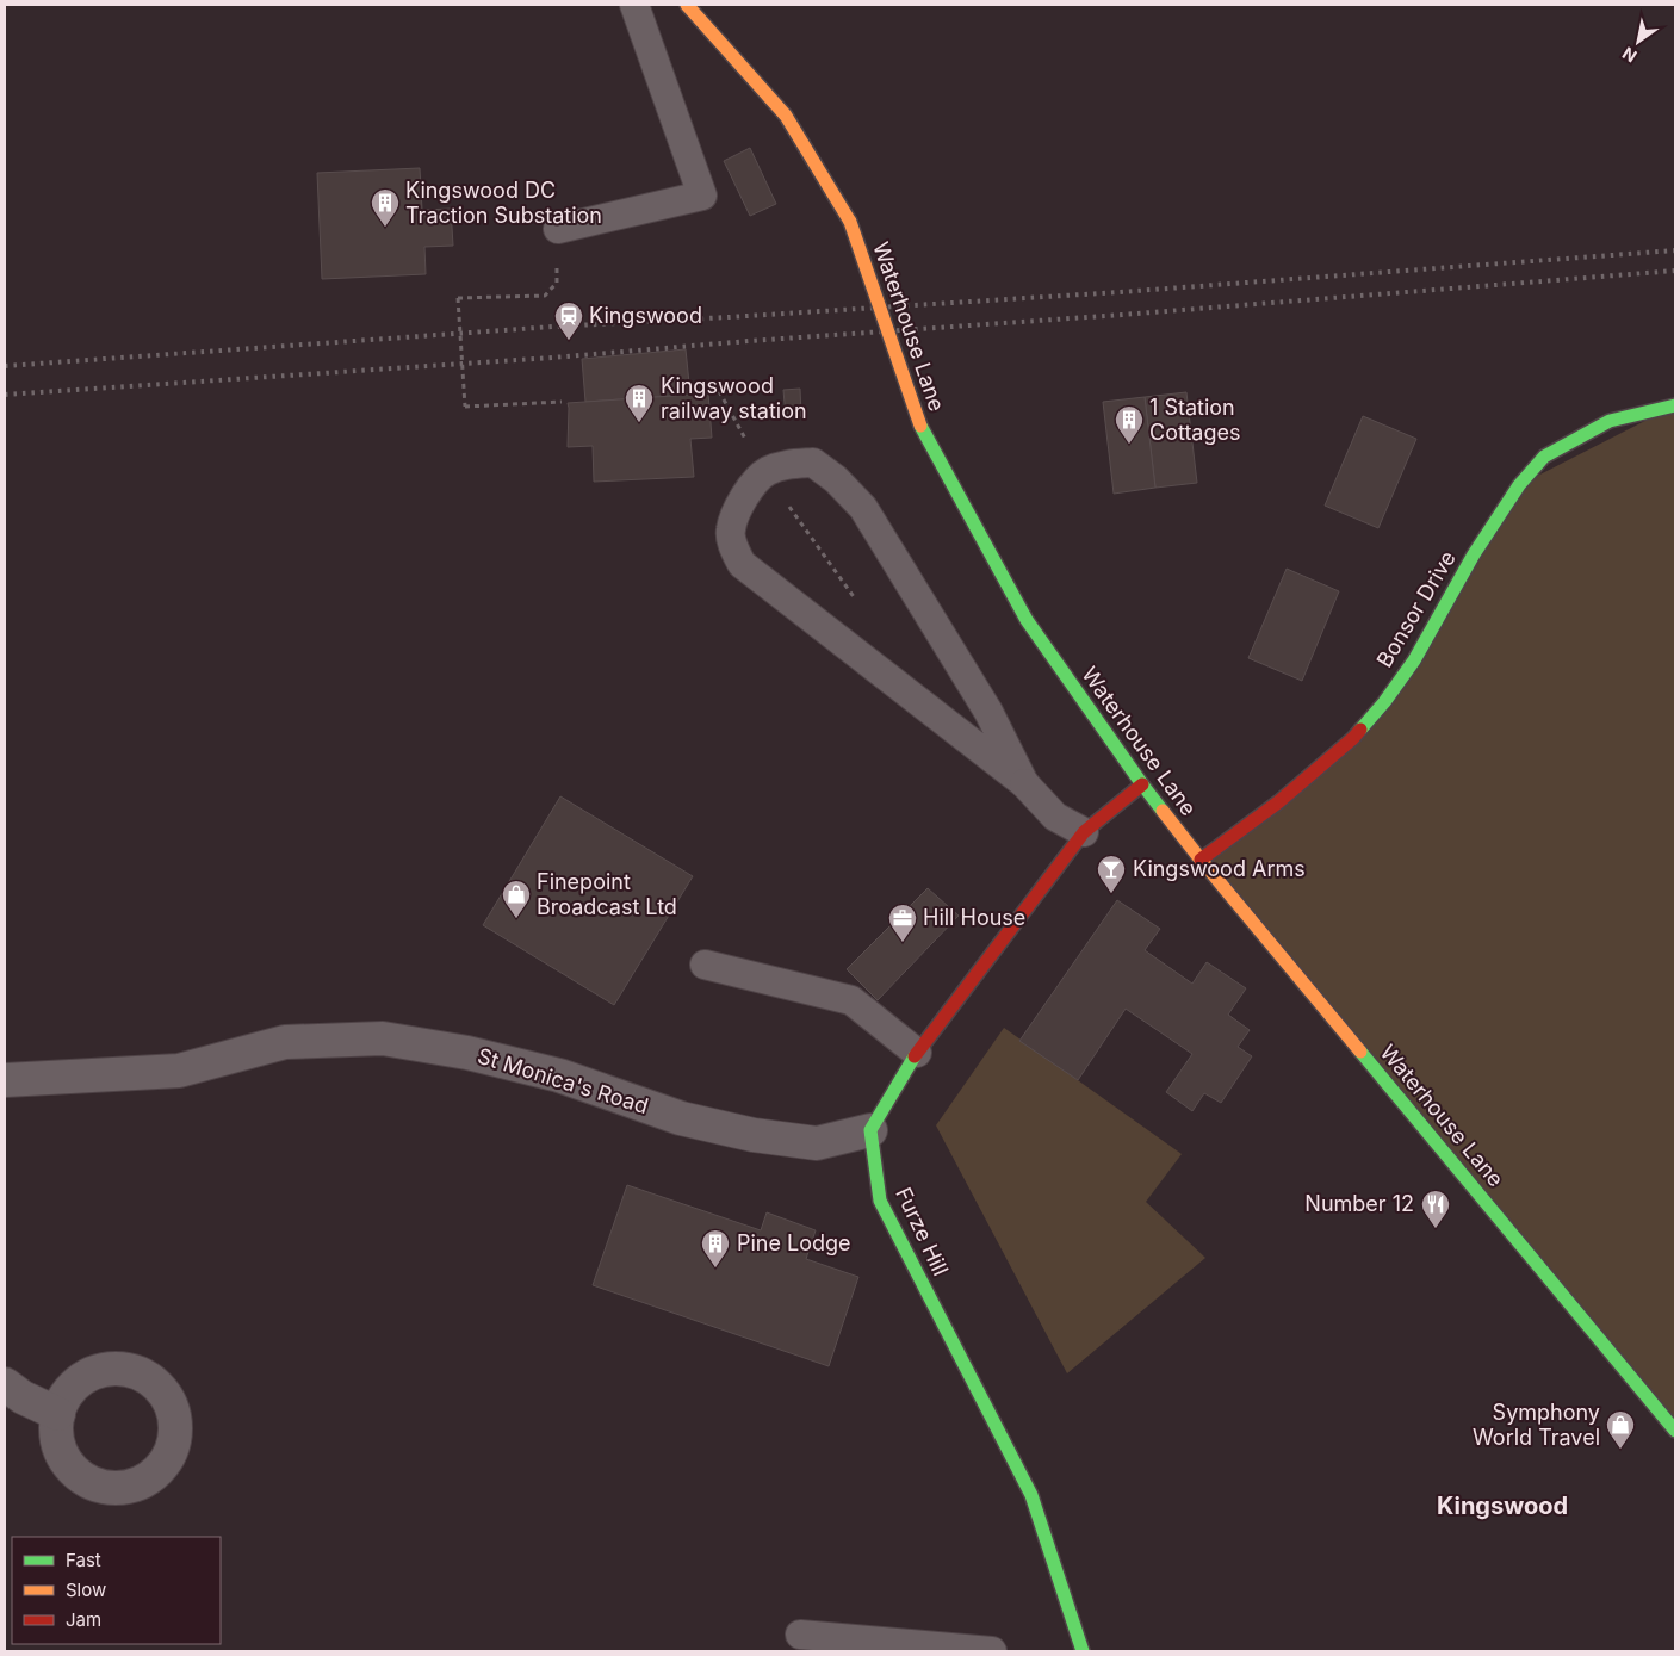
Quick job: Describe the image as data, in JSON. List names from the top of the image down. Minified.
{"streets":{"street":["Waterhouse Lane","Bonsor Drive","St Monica's Road","Furze Hill"]},"crossings":[["Waterhouse Lane","Bonsor Drive"],["St Monica's Road","Furze Hill"]],"districts":["Kingswood"],"places":{"building":["Kingswood DC Traction Substation","Kingswood railway station","1 Station Cottages","Pine Lodge"],"station":["Kingswood"],"bar":["Kingswood Arms"],"shop":["Finepoint Broadcast Ltd","Symphony World Travel"],"office":["Hill House"],"restaurant":["Number 12"]},"legend":["Fast","Slow","Jam"],"north":"bottom left"}
